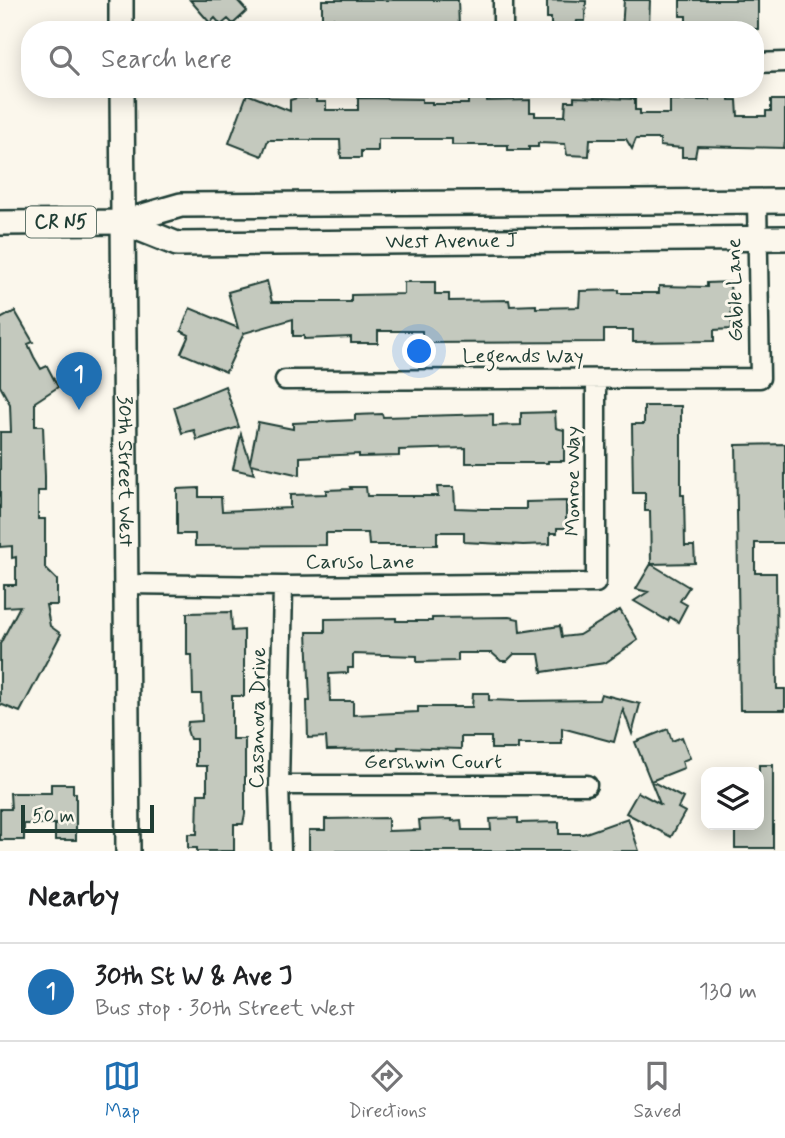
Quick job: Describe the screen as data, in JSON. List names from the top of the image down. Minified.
{"streets":{"main road":["CR N5","West Avenue J","30th Street West"],"street":["Gable Lane","Legends Way","Monroe Way","Caruso Lane","Casanova Drive","Gershwin Court"]},"crossings":[["West Avenue J","Gable Lane"],["West Avenue J","30th Street West"],["Gable Lane","Legends Way"],["Legends Way","Monroe Way"],["30th Street West","Caruso Lane"],["Monroe Way","Caruso Lane"],["Caruso Lane","Casanova Drive"],["Casanova Drive","Gershwin Court"]],"scale_bar":"50 m","page":{"search":"Search here","pins":"1","scale":"50 m","heading":"Nearby","list":[{"mark":"1","name":"30th St W & Ave J","note":"Bus stop · 30th Street West","value":"130 m"}],"nav":["Map","Directions","Saved"]}}
